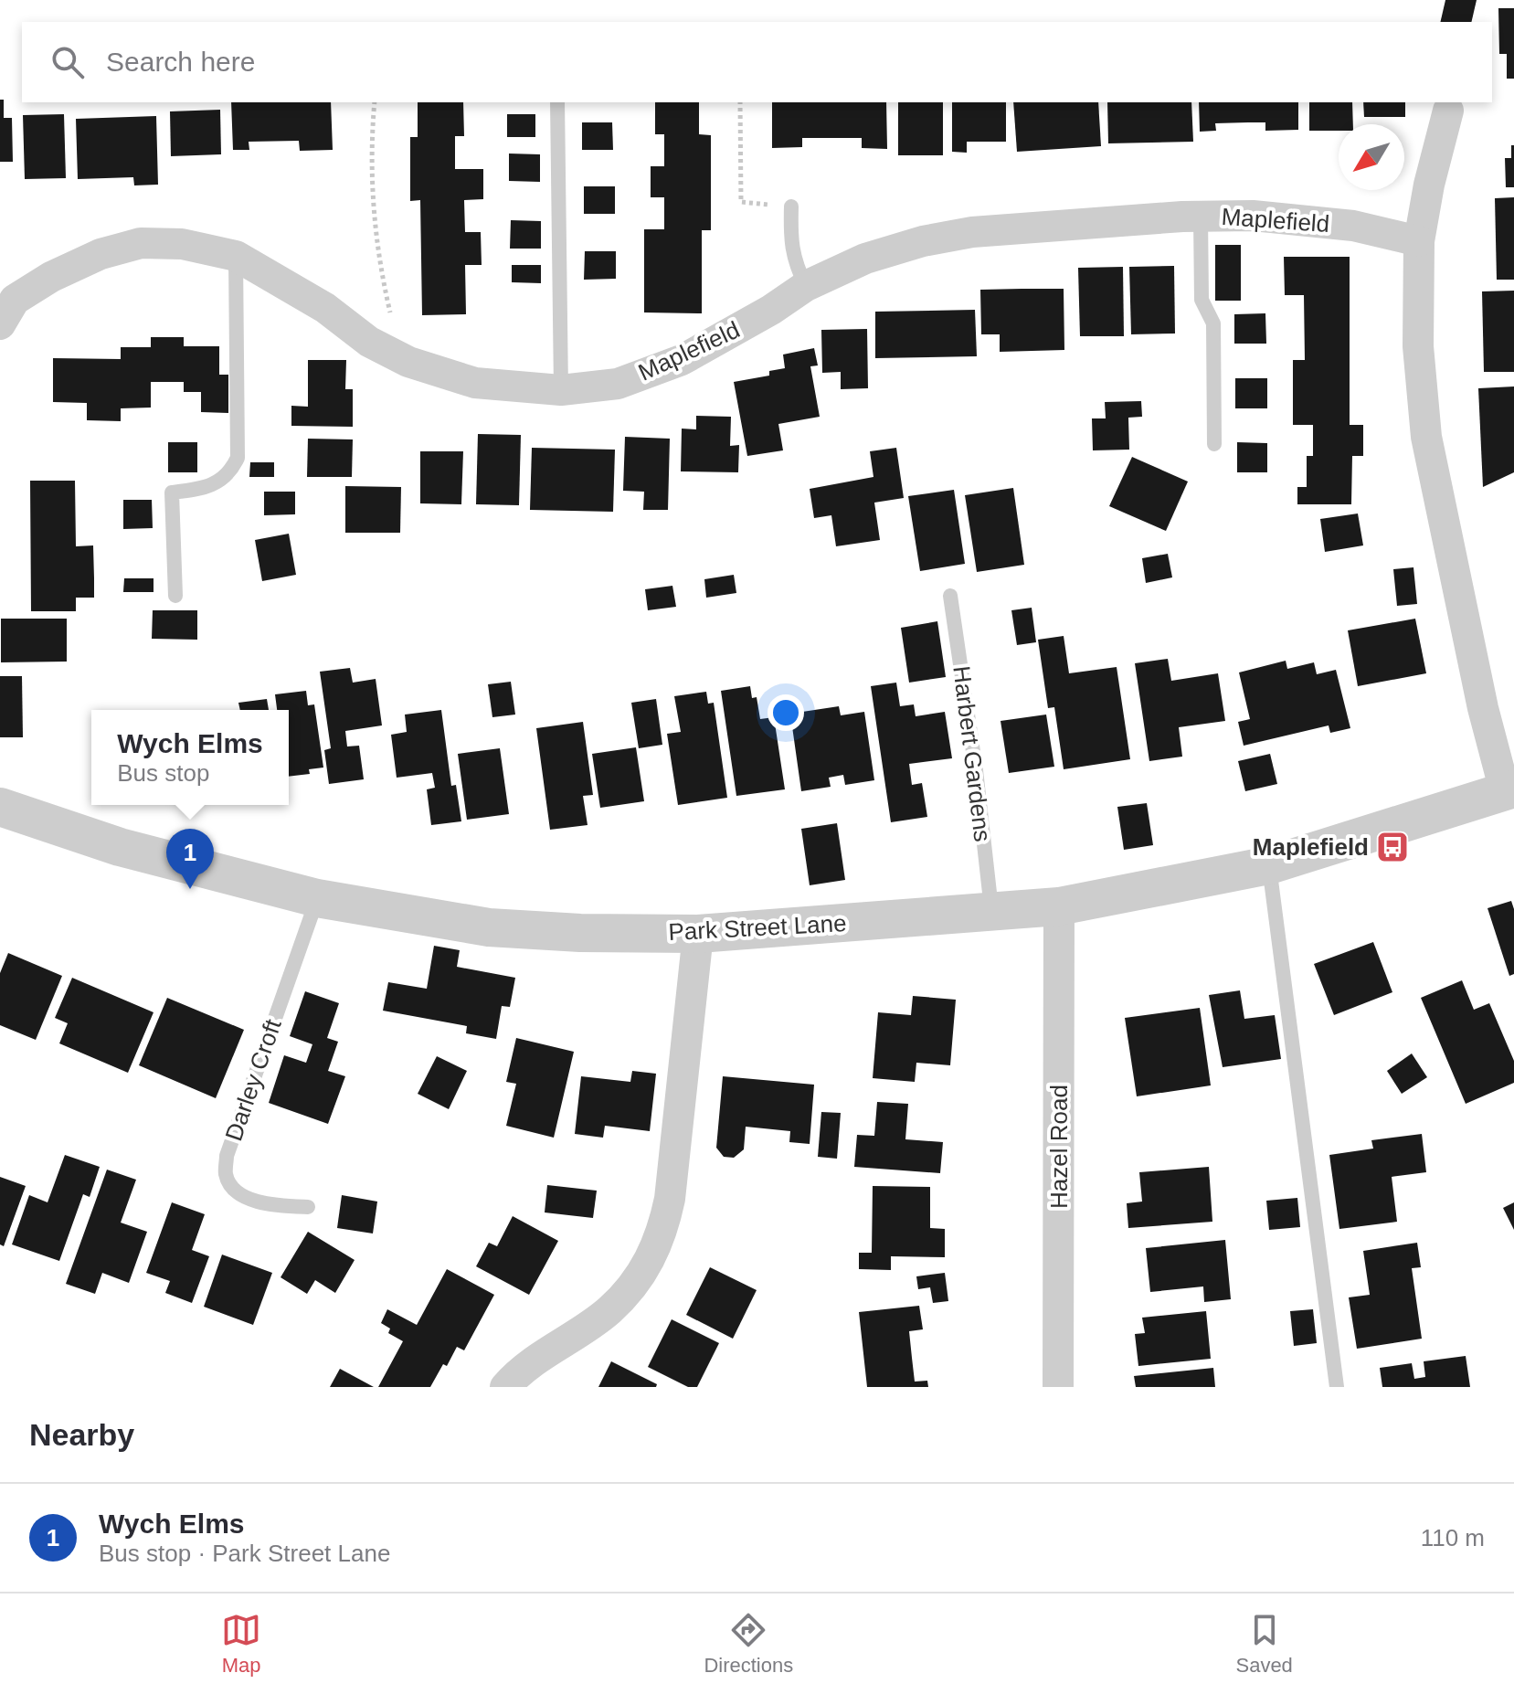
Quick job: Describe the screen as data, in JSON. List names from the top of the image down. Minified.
{"streets":{"street":["Maplefield","Park Street Lane","Hazel Road"],"lane":["Harbert Gardens","Darley Croft"]},"crossings":[["Harbert Gardens","Park Street Lane"],["Park Street Lane","Darley Croft"],["Park Street Lane","Hazel Road"]],"places":{"bus stop":["Maplefield"]},"north":"bottom left","page":{"search":"Search here","popup":["Wych Elms","Bus stop"],"pins":"1","heading":"Nearby","list":[{"mark":"1","name":"Wych Elms","note":"Bus stop · Park Street Lane","value":"110 m"}],"nav":["Map","Directions","Saved"]}}
